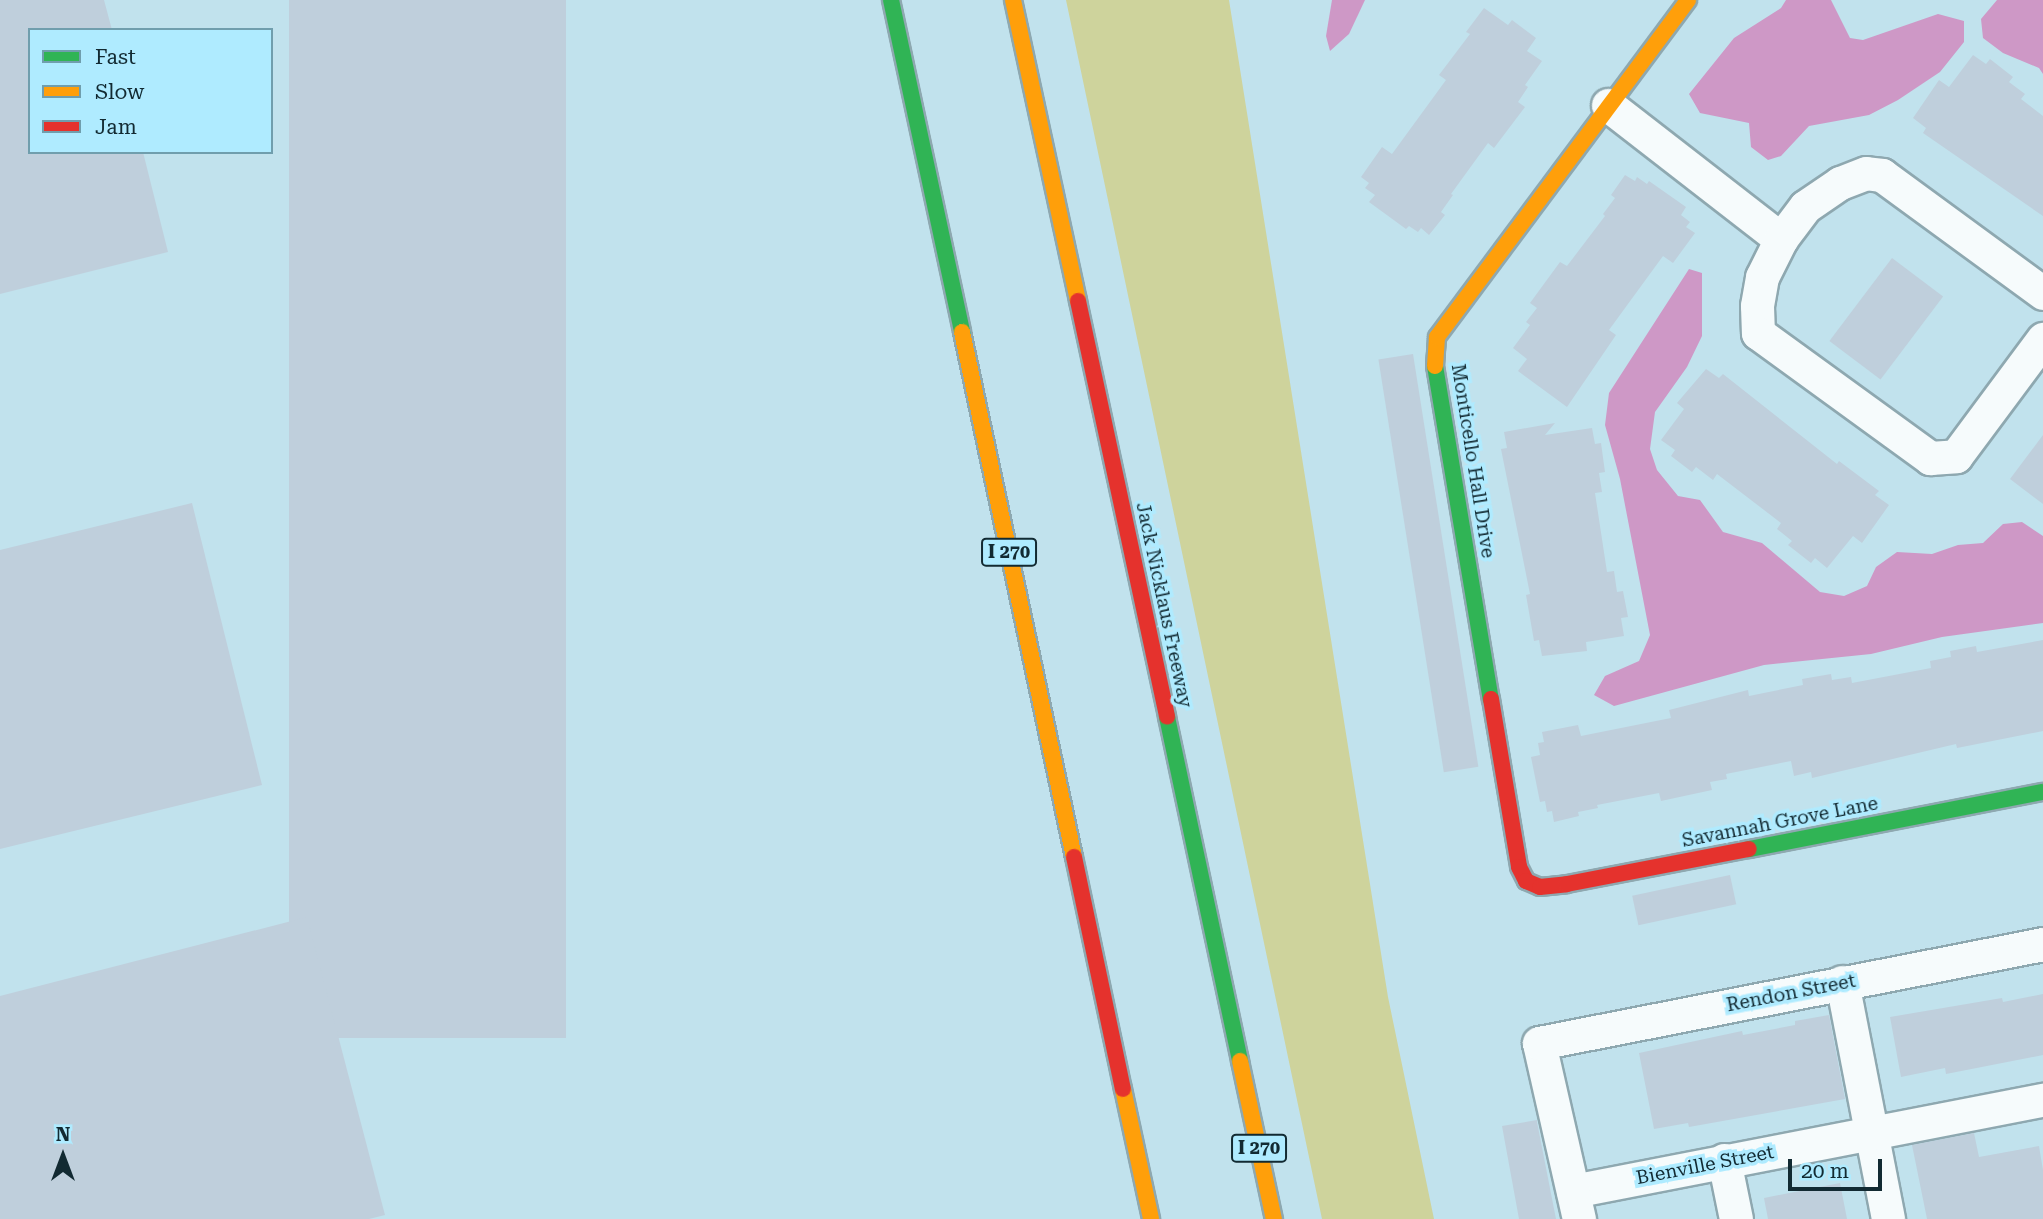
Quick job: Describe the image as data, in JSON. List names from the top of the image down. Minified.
{"streets":{"main road":["Monticello Hall Drive","I 270","Jack Nicklaus Freeway","Savannah Grove Lane"],"street":["Rendon Street","Bienville Street"]},"crossings":[["Monticello Hall Drive","Savannah Grove Lane"],["Rendon Street","Bienville Street"]],"legend":["Fast","Slow","Jam"],"scale_bar":"20 m","north":"top"}
